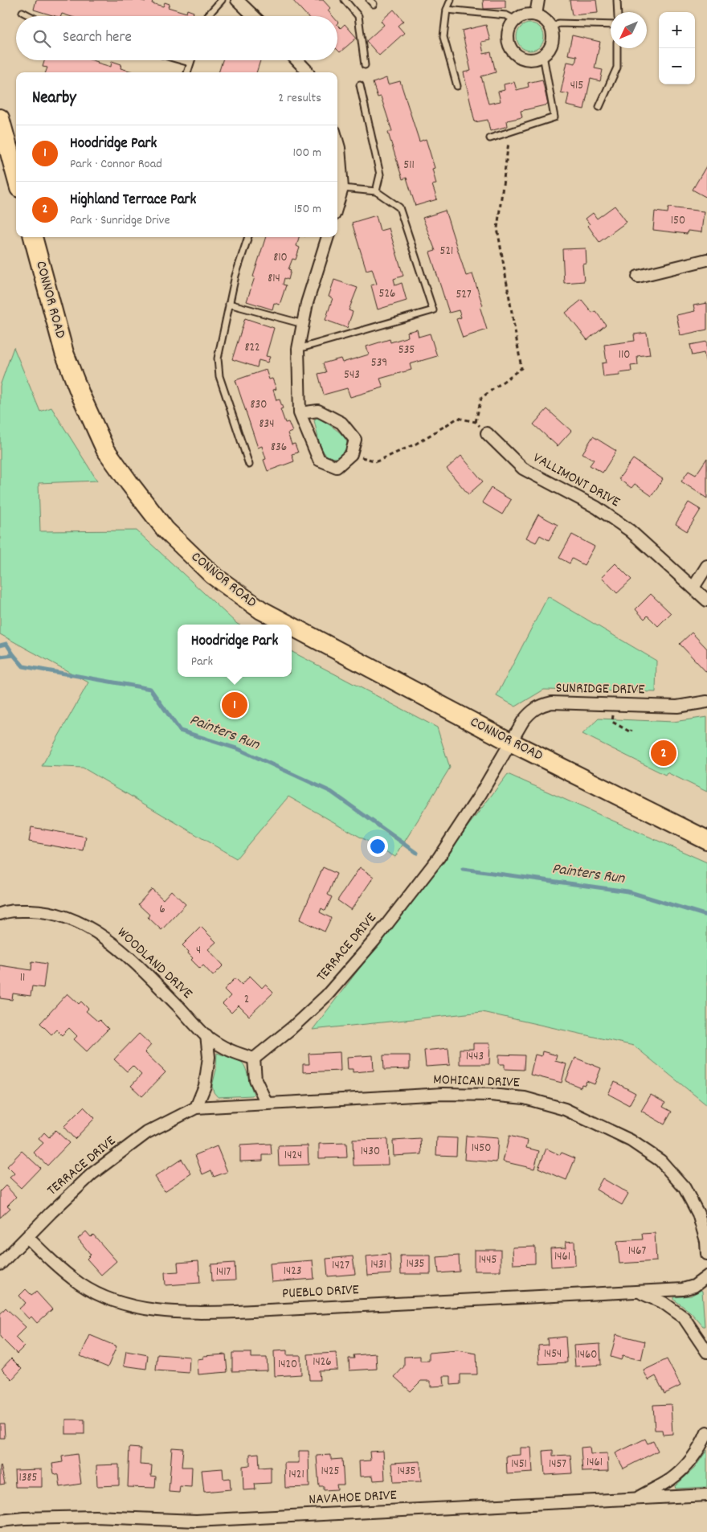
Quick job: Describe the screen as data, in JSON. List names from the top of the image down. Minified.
{"streets":{"main road":["CONNOR ROAD"],"street":["VALLIMONT DRIVE","SUNRIDGE DRIVE","TERRACE DRIVE","WOODLAND DRIVE","MOHICAN DRIVE","PUEBLO DRIVE","NAVAHOE DRIVE"]},"crossings":[["CONNOR ROAD","SUNRIDGE DRIVE"],["CONNOR ROAD","TERRACE DRIVE"],["SUNRIDGE DRIVE","TERRACE DRIVE"],["TERRACE DRIVE","WOODLAND DRIVE"],["TERRACE DRIVE","MOHICAN DRIVE"],["TERRACE DRIVE","PUEBLO DRIVE"]],"water":["Painters Run"],"house_numbers":["415","511","150","521","810","814","526","527","822","535","110","539","543","830","834","836","6","4","11","2","1443","1450","1430","1424","1467","1461","1445","1435","1431","1427","1423","1417","1454","1460","1426","1420","1461","1451","1457","1425","1435","1421","1385"],"north":"bottom left","page":{"map_buttons":["+","−"],"search":"Search here","heading":["Nearby","2 results"],"list":[{"mark":"1","name":"Hoodridge Park","note":"Park · Connor Road","value":"100 m"},{"mark":"2","name":"Highland Terrace Park","note":"Park · Sunridge Drive","value":"150 m"}],"popup":["Hoodridge Park","Park"],"pins":["1","2"]}}
